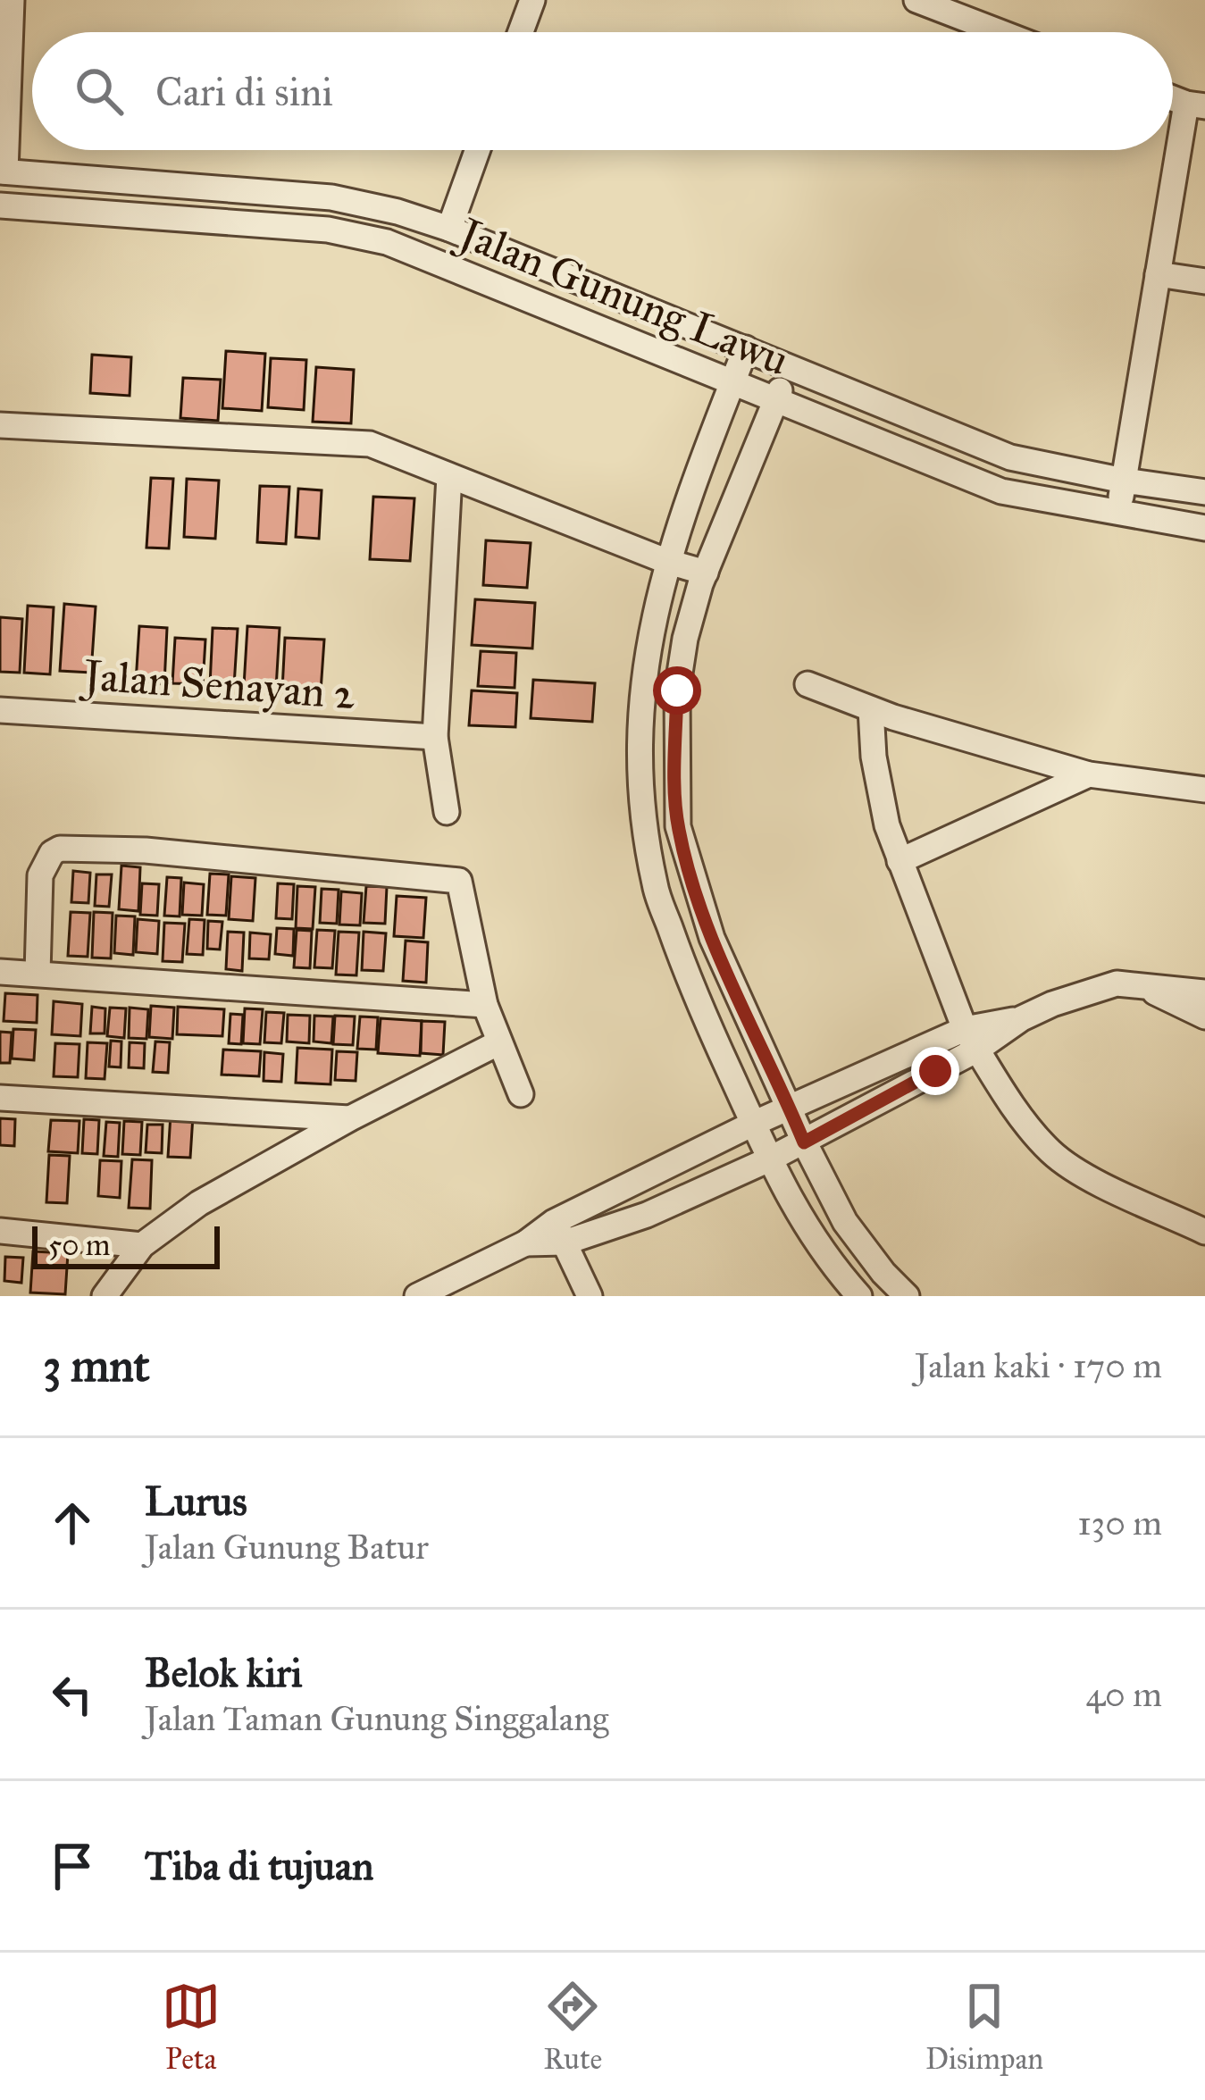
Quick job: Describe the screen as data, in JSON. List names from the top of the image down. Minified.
{"streets":{"street":["Jalan Gunung Lawu","Jalan Senayan 2"]},"scale_bar":"50 m","page":{"search":"Cari di sini","scale":"50 m","heading":["3 mnt","Jalan kaki · 170 m"],"list":[["Lurus","Jalan Gunung Batur","130 m"],["Belok kiri","Jalan Taman Gunung Singgalang","40 m"],"Tiba di tujuan"],"nav":["Peta","Rute","Disimpan"]}}
